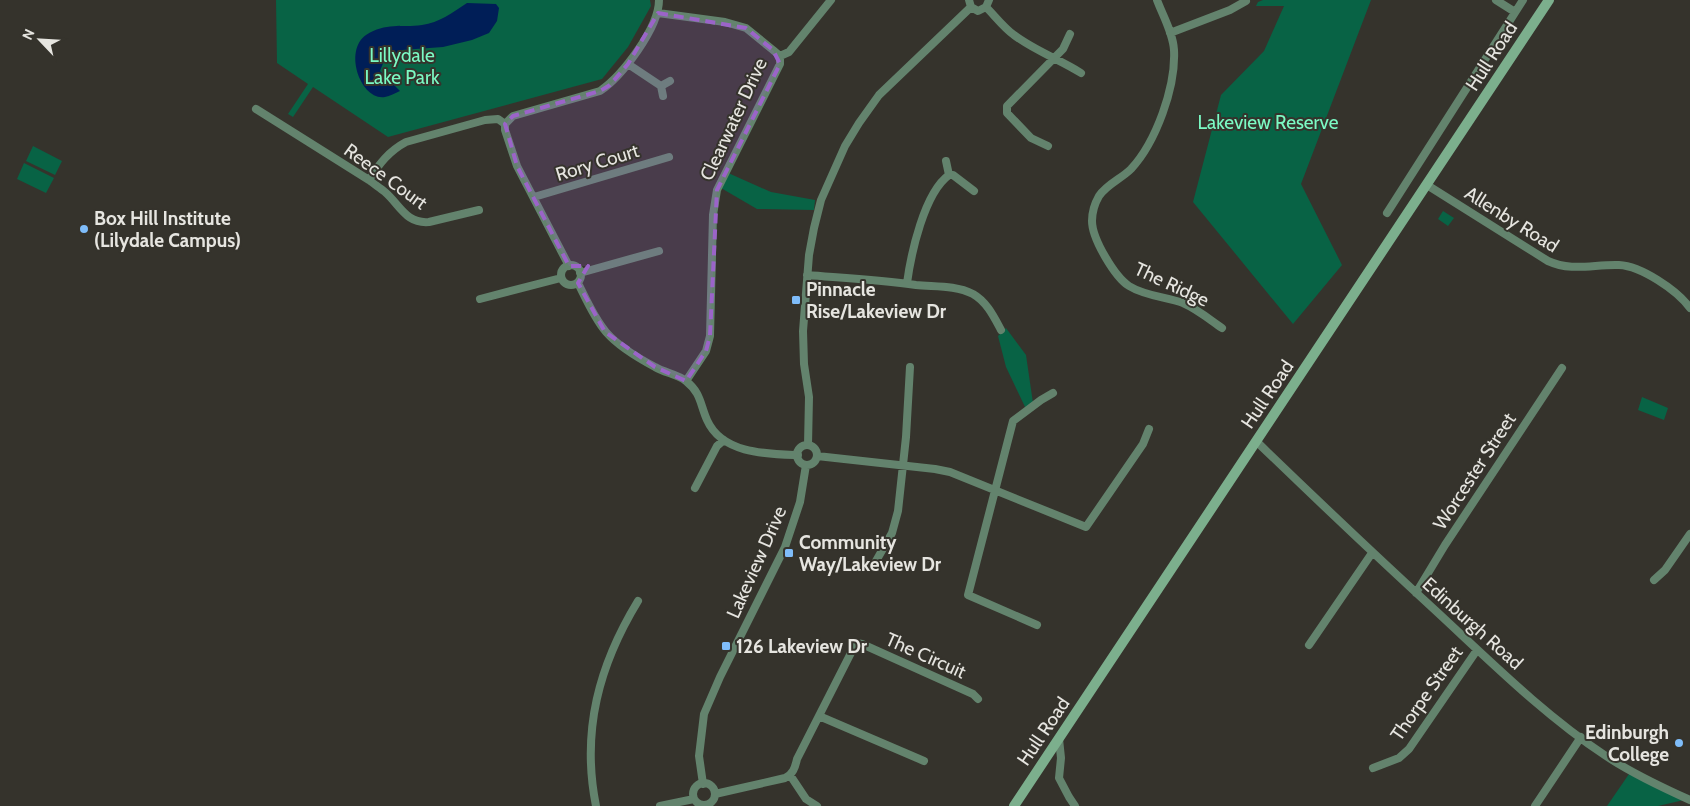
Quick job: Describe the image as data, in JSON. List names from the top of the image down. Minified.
{"streets":{"main road":["Hull Road"],"street":["Clearwater Drive","Rory Court","Reece Court","Allenby Road","The Ridge","Worcester Street","Lakeview Drive","Edinburgh Road","The Circuit","Thorpe Street"]},"crossings":[["Hull Road","Allenby Road"],["Hull Road","Edinburgh Road"],["Worcester Street","Edinburgh Road"],["Edinburgh Road","Thorpe Street"]],"parks":["Lillydale Lake Park","Lakeview Reserve"],"places":{"other":["Box Hill Institute (Lilydale Campus)","Edinburgh College"],"transit":["Pinnacle Rise/Lakeview Dr","Community Way/Lakeview Dr","126 Lakeview Dr"]},"north":"top left"}
